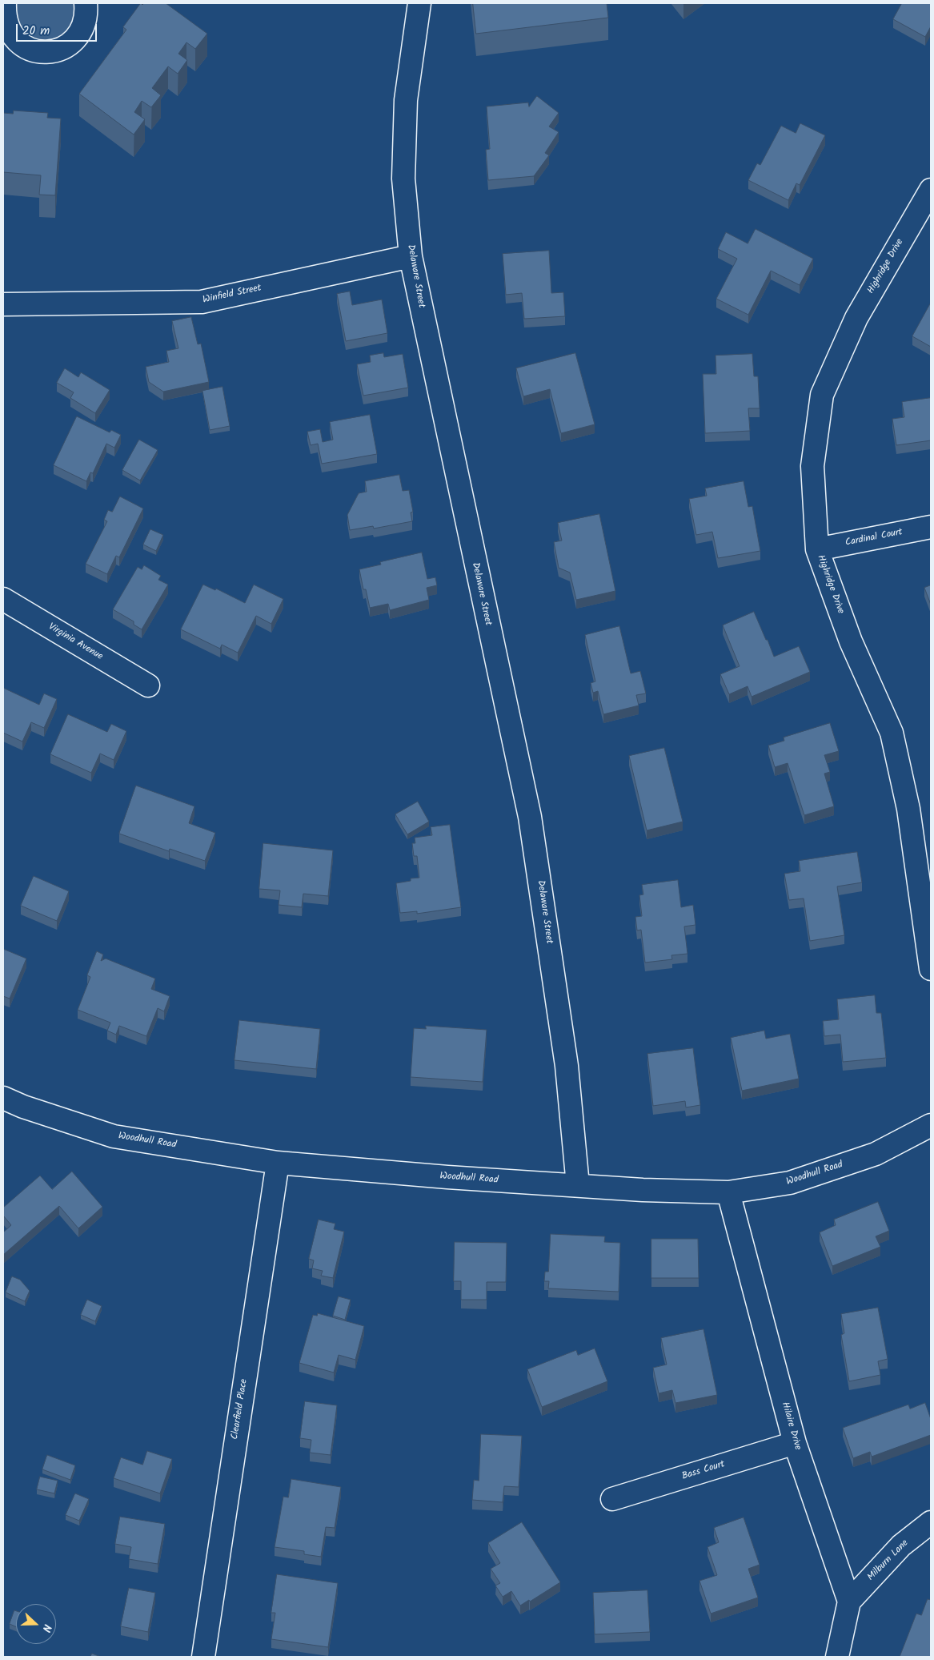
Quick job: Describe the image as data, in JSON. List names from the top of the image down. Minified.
{"streets":{"street":["Highridge Drive","Delaware Street","Winfield Street","Cardinal Court","Virginia Avenue","Woodhull Road","Clearfield Place","Hilaire Drive","Bass Court","Milburn Lane"]},"crossings":[["Highridge Drive","Cardinal Court"],["Delaware Street","Winfield Street"],["Delaware Street","Woodhull Road"],["Woodhull Road","Clearfield Place"],["Woodhull Road","Hilaire Drive"],["Hilaire Drive","Bass Court"],["Hilaire Drive","Milburn Lane"]],"scale_bar":"20 m","north":"right"}
